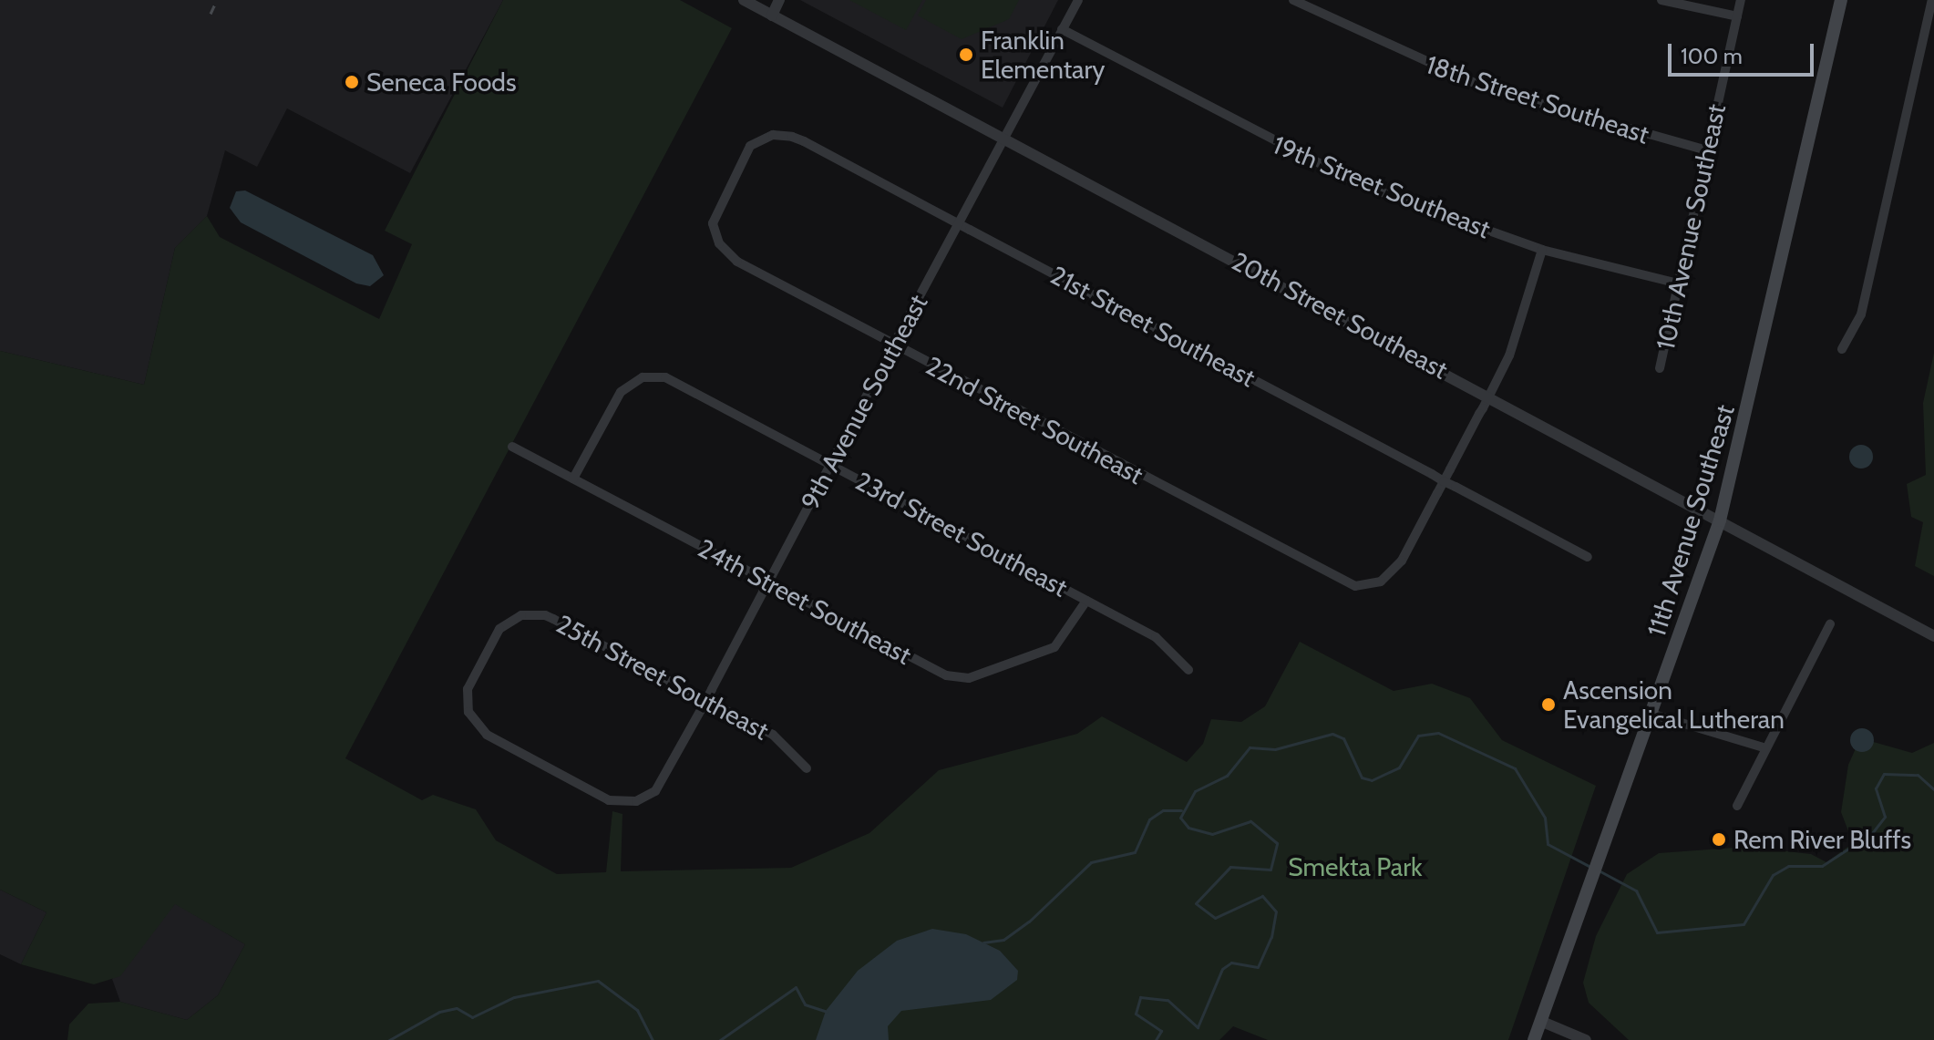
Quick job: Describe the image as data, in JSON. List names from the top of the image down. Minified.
{"streets":{"main road":["11th Avenue Southeast"],"street":["18th Street Southeast","19th Street Southeast","10th Avenue Southeast","20th Street Southeast","21st Street Southeast","9th Avenue Southeast","22nd Street Southeast","23rd Street Southeast","24th Street Southeast","25th Street Southeast"]},"crossings":[["18th Street Southeast","10th Avenue Southeast"],["19th Street Southeast","10th Avenue Southeast"],["19th Street Southeast","9th Avenue Southeast"],["20th Street Southeast","9th Avenue Southeast"],["20th Street Southeast","11th Avenue Southeast"],["21st Street Southeast","9th Avenue Southeast"],["21st Street Southeast","22nd Street Southeast"],["9th Avenue Southeast","22nd Street Southeast"],["9th Avenue Southeast","23rd Street Southeast"],["9th Avenue Southeast","24th Street Southeast"],["9th Avenue Southeast","25th Street Southeast"],["23rd Street Southeast","24th Street Southeast"]],"parks":["Smekta Park"],"places":["Franklin Elementary","Seneca Foods","Ascension Evangelical Lutheran","Rem River Bluffs"],"scale_bar":"100 m"}
